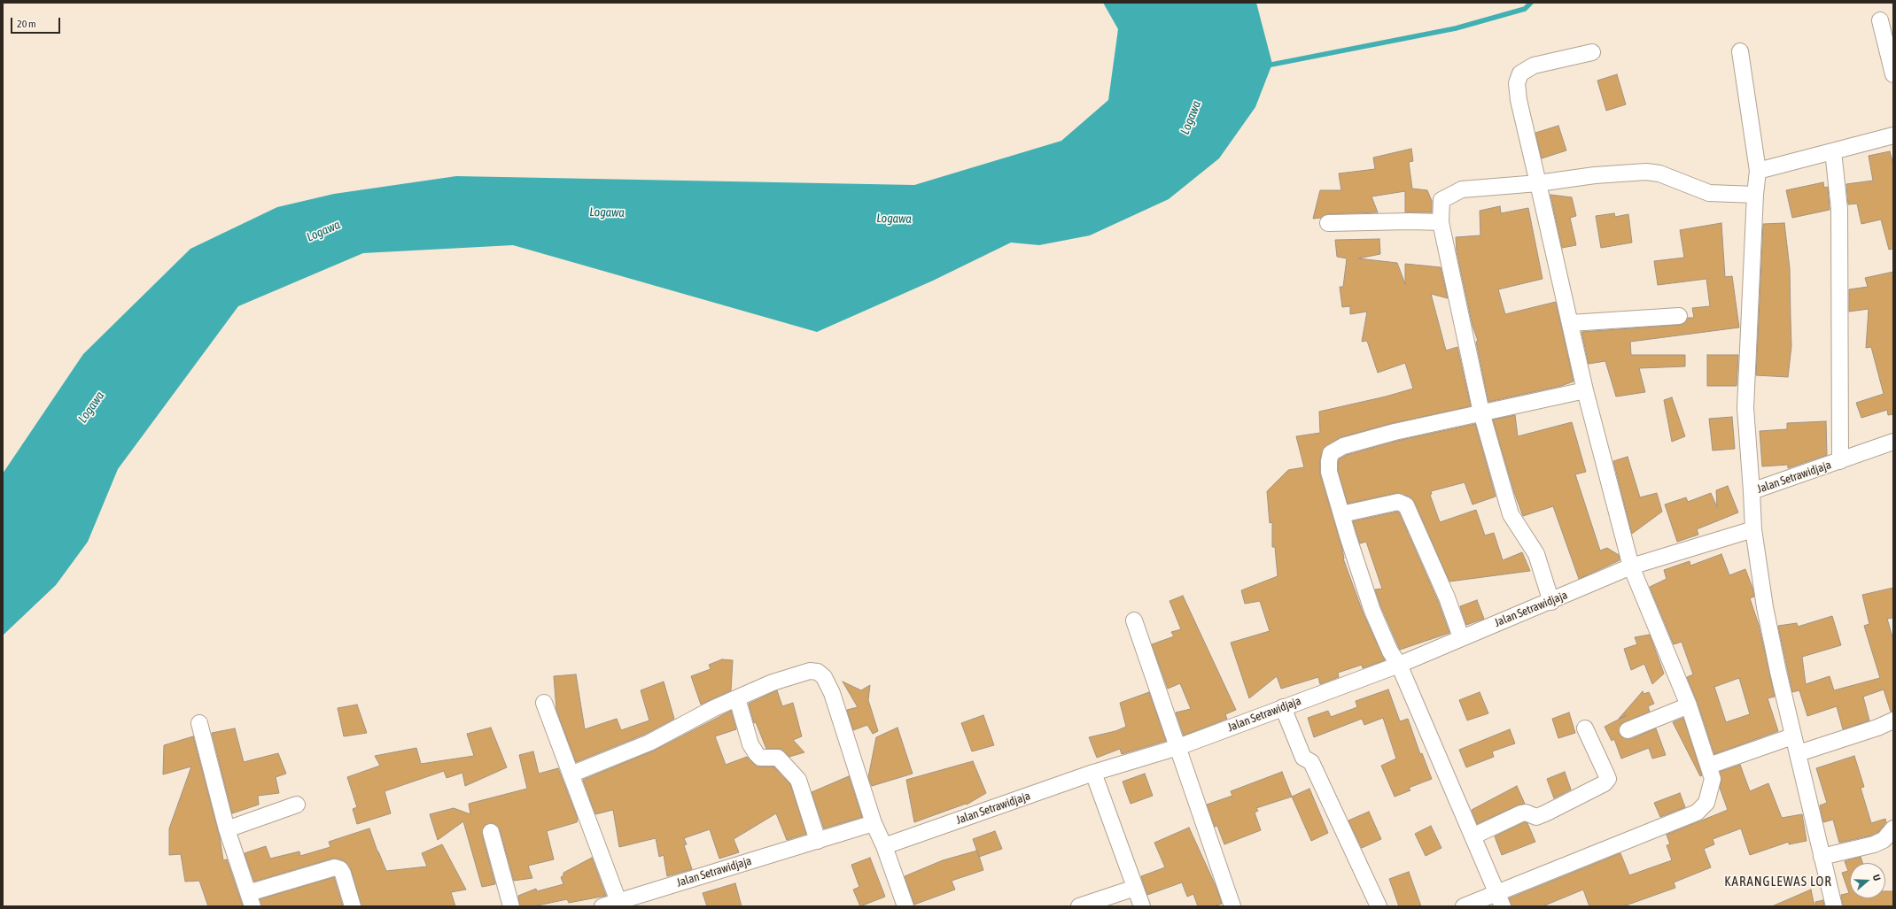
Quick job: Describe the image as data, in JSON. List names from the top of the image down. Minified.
{"streets":{"street":["Jalan Setrawidjaja"]},"districts":["KARANGLEWAS LOR"],"water":["Logawa"],"scale_bar":"20 m","north":"right"}
